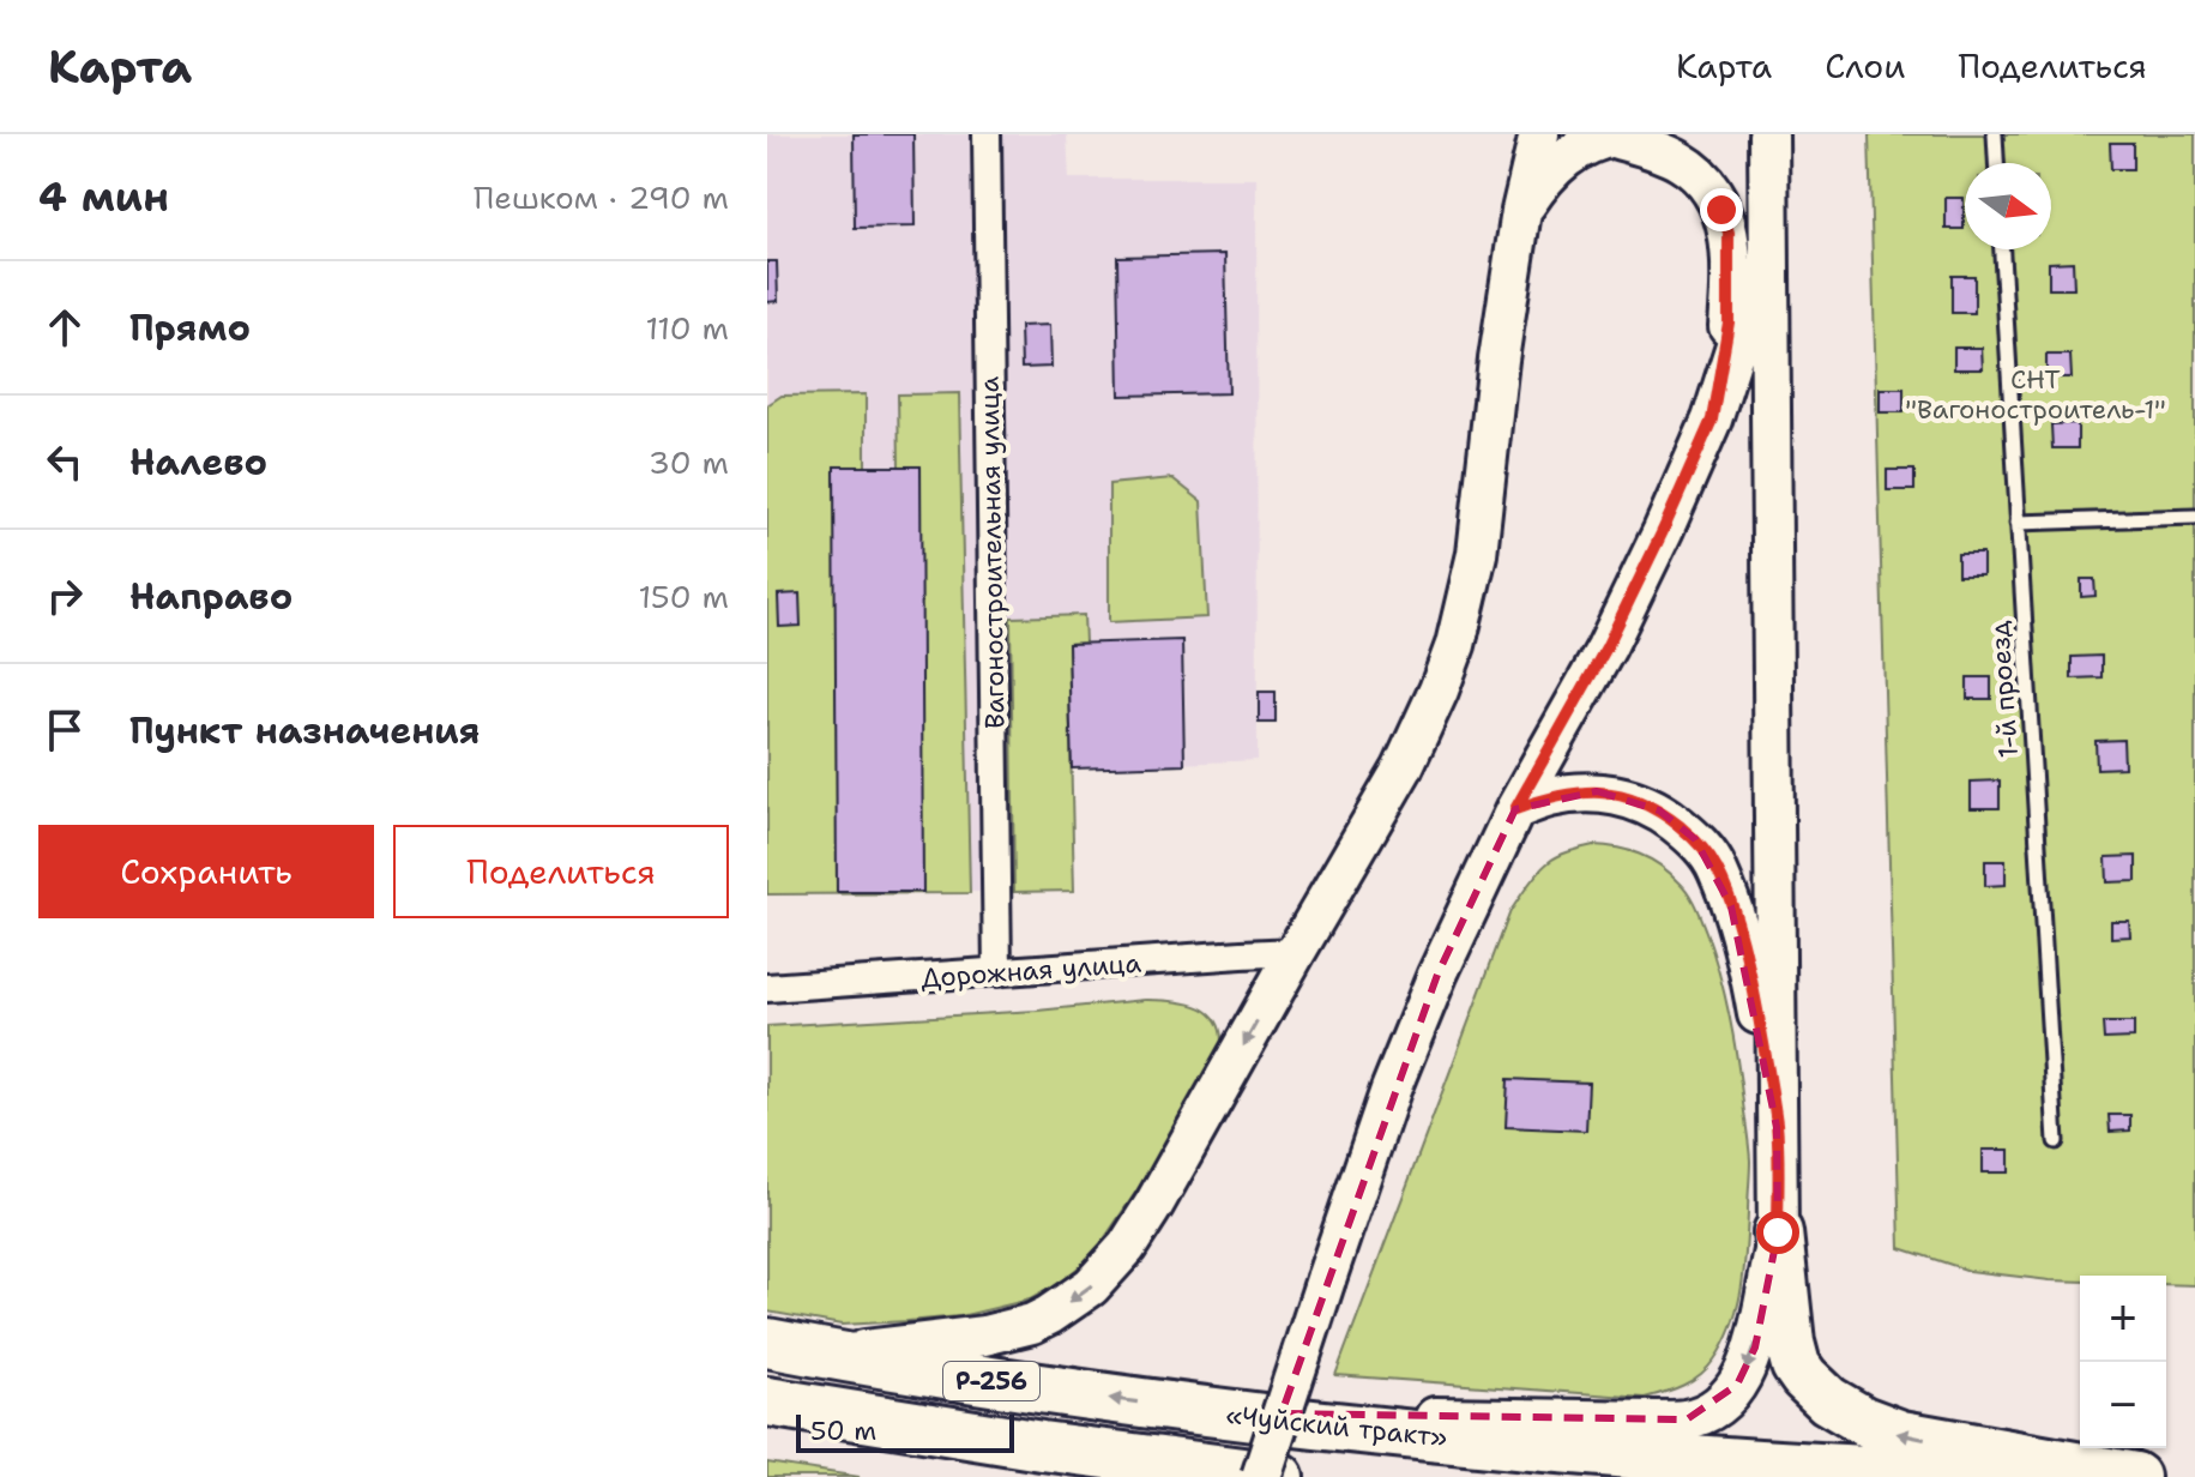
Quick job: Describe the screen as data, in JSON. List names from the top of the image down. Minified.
{"streets":{"highway":["Р-256","«Чуйский тракт»"],"street":["Вагоностроительная улица","Дорожная улица"],"lane":["1-й проезд"]},"crossings":[["Вагоностроительная улица","Дорожная улица"]],"parks":["СНТ \"Вагоностроитель-1\""],"scale_bar":"50 m","north":"right","page":{"header":"Карта","nav":["Карта","Слои","Поделиться"],"heading":["4 мин","Пешком · 290 m"],"list":[["Прямо","110 m"],["Налево","30 m"],["Направо","150 m"],"Пункт назначения"],"buttons":["Сохранить","Поделиться"],"map_buttons":["+","−"],"scale":"50 m"}}
